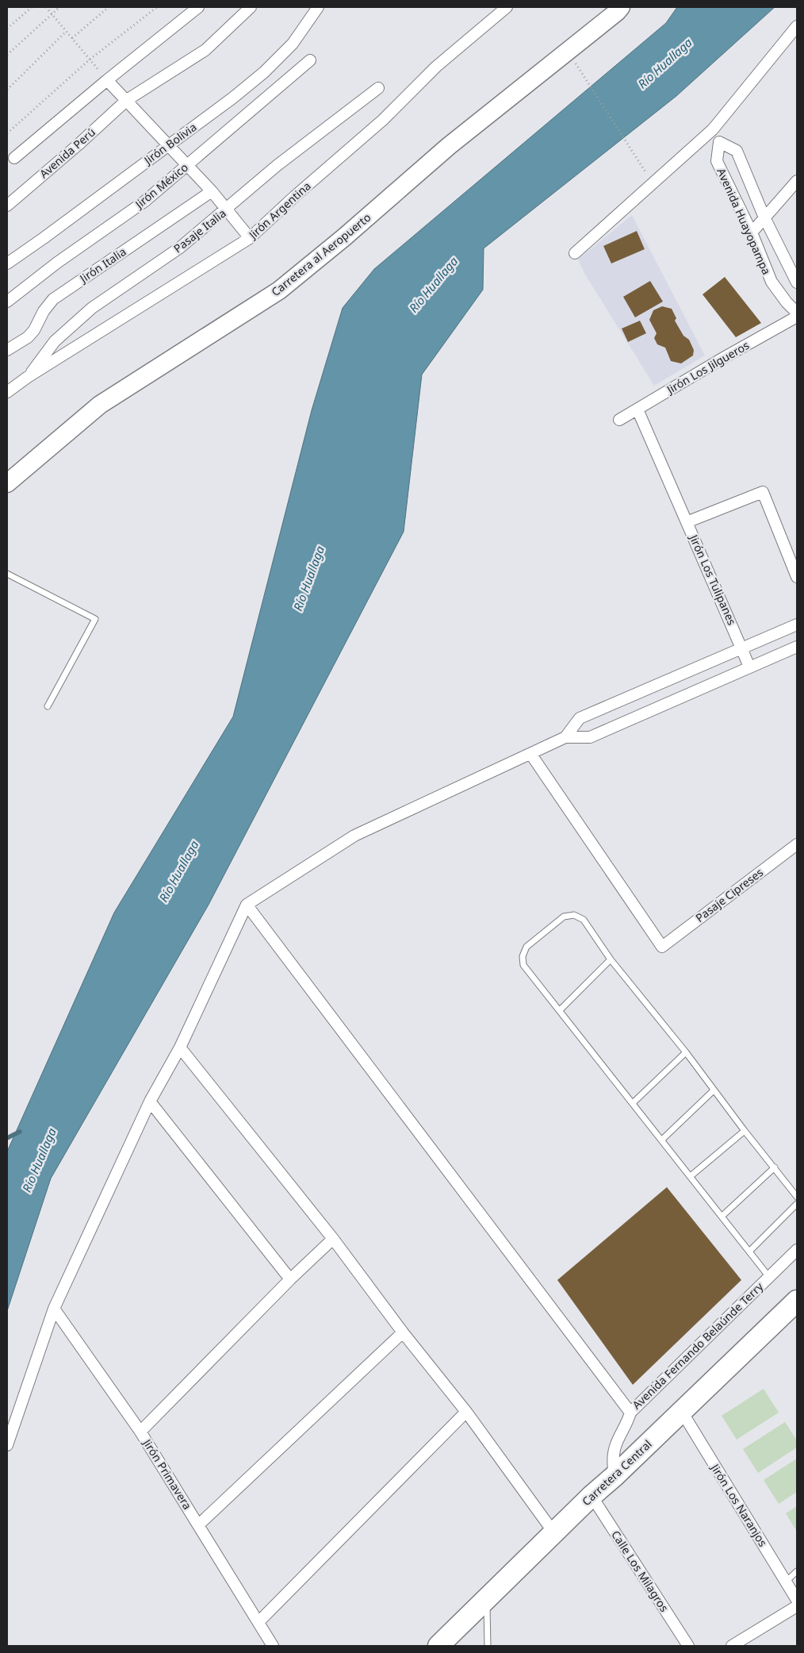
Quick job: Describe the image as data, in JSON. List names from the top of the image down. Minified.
{"streets":{"highway":["Carretera Central"],"main road":["Carretera al Aeropuerto"],"street":["Jirón Bolivia","Avenida Perú","Jirón México","Jirón Argentina","Avenida Huayopampa","Pasaje Italia","Jirón Italia","Jirón Los Jilgueros","Jirón Los Tulipanes","Pasaje Cipreses","Avenida Fernando Belaúnde Terry","Jirón Primavera","Jirón Los Naranjos","Calle Los Milagros"]},"crossings":[["Jirón Argentina","Pasaje Italia"],["Avenida Fernando Belaúnde Terry","Carretera Central"],["Carretera Central","Jirón Los Naranjos"],["Carretera Central","Calle Los Milagros"]],"water":["Río Huallaga"]}
